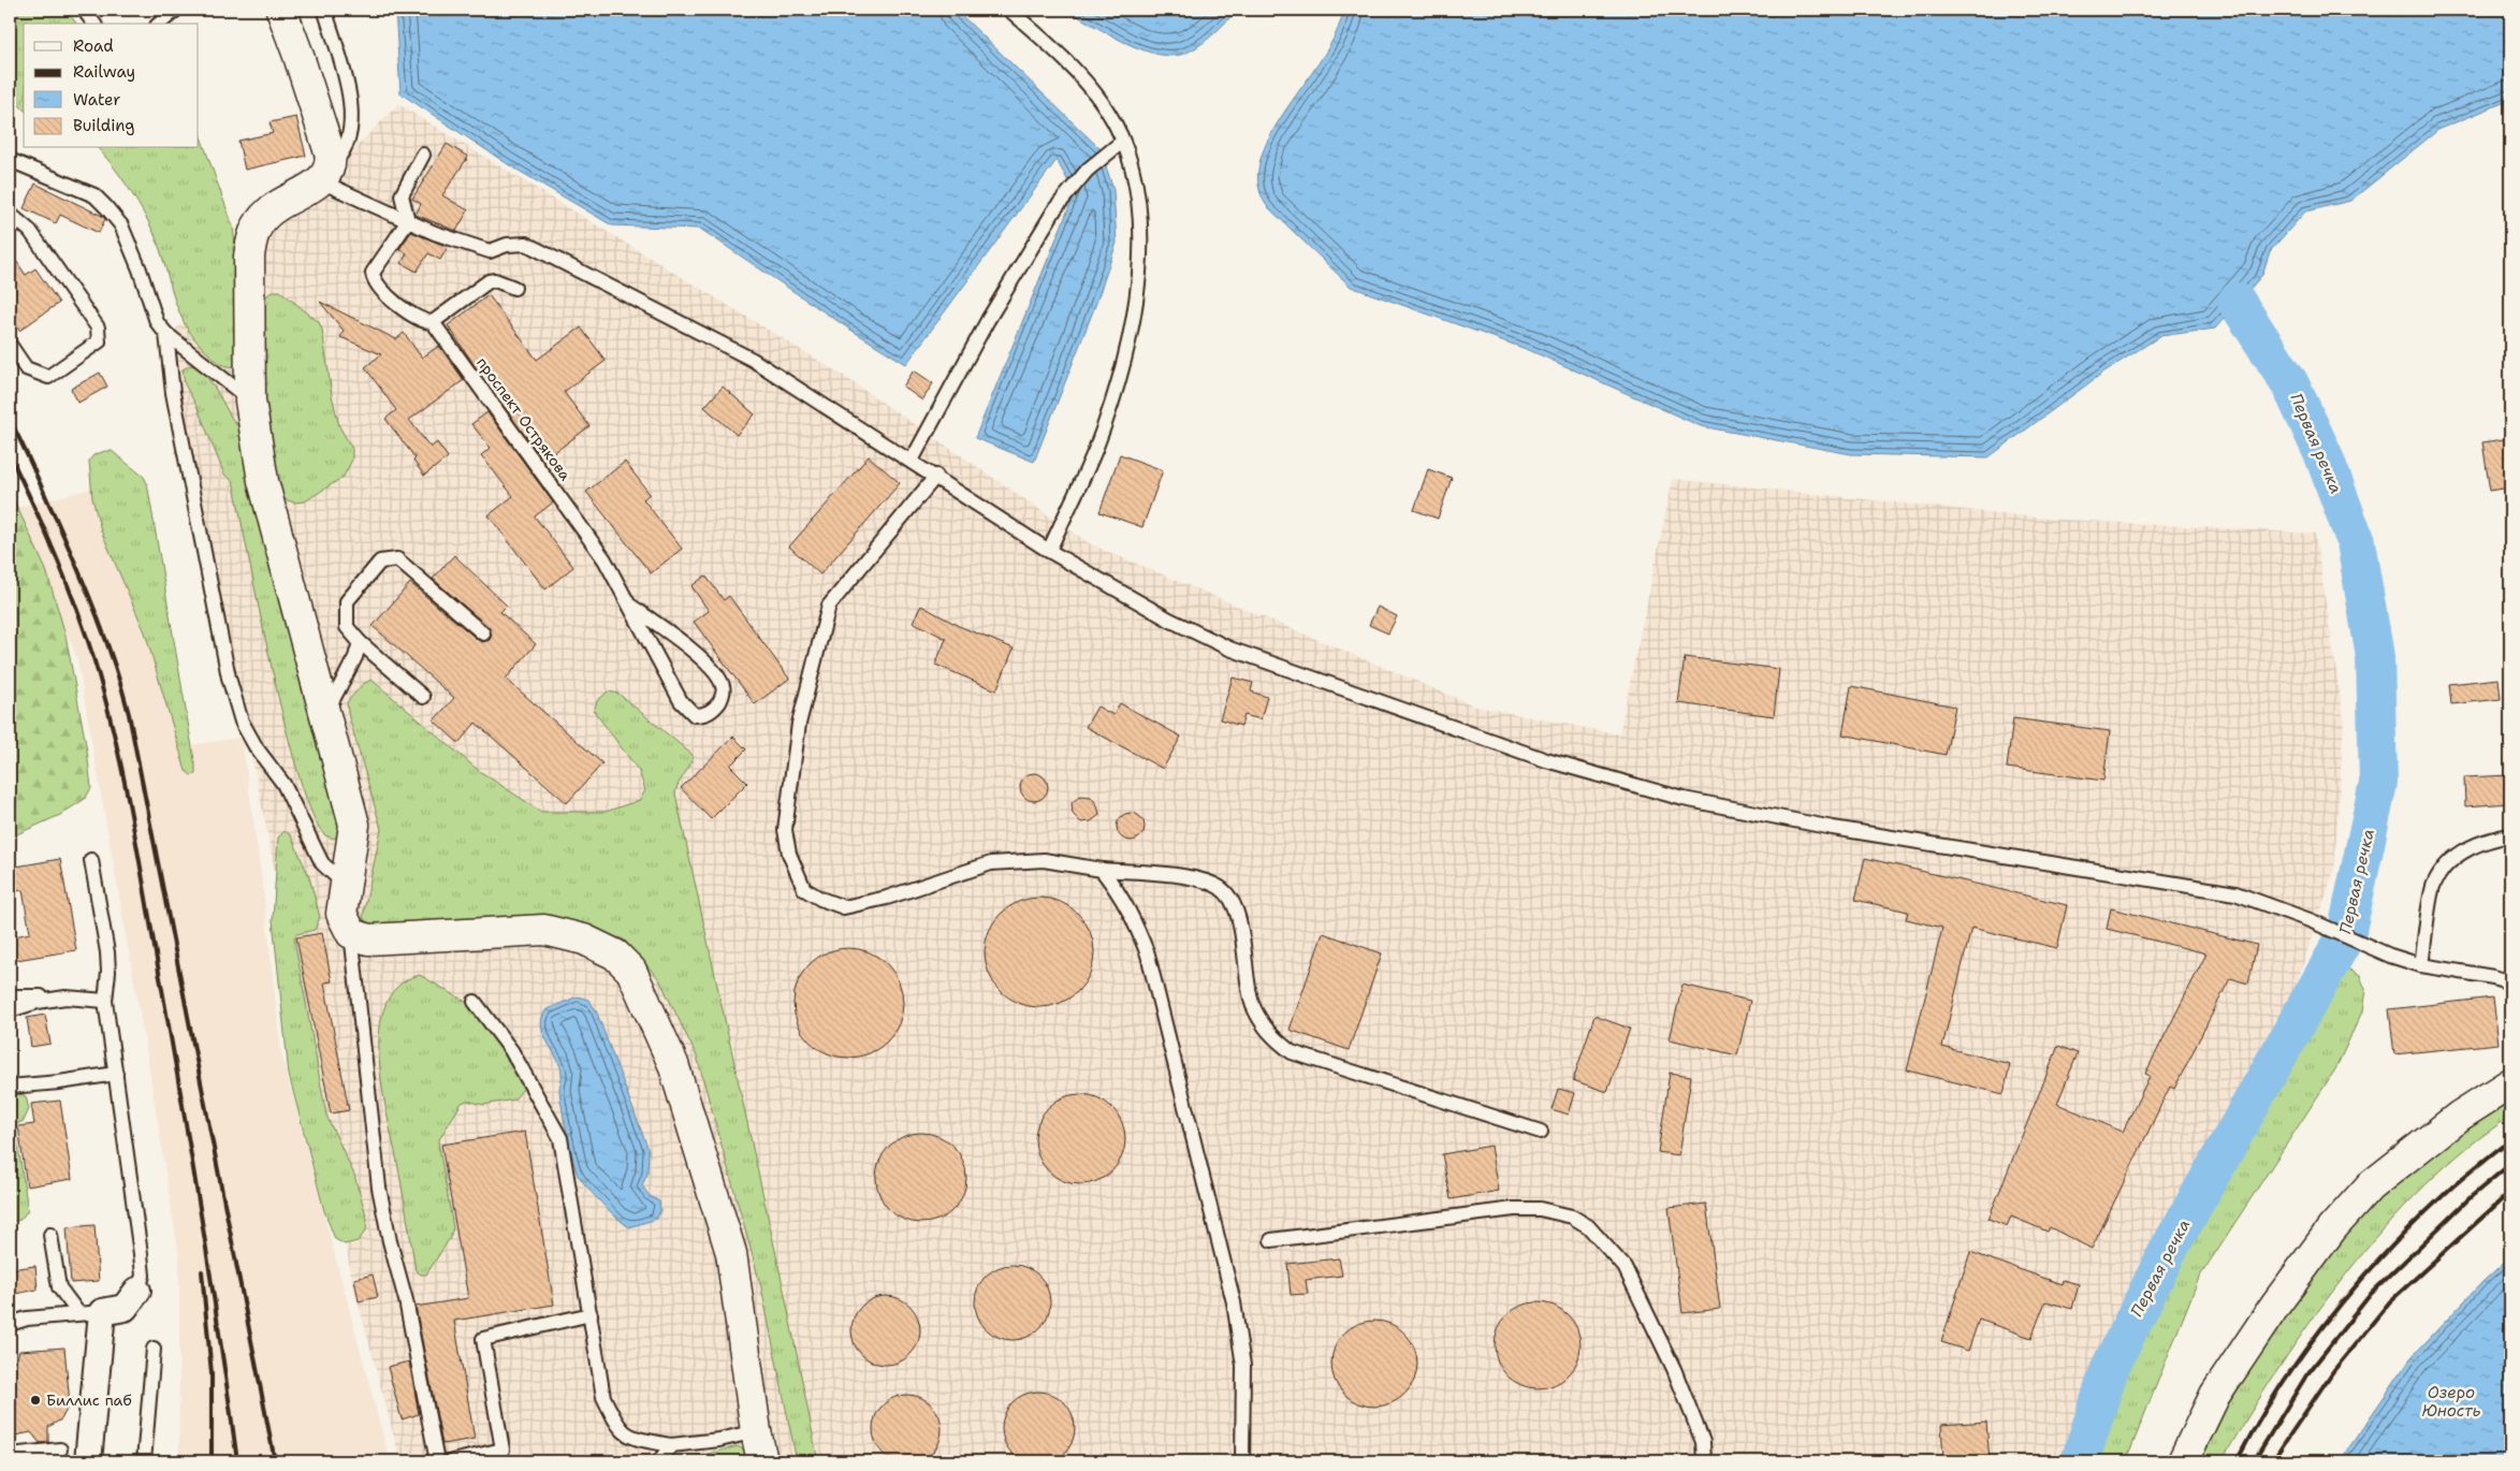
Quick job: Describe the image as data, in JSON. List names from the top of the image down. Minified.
{"streets":{"lane":["проспект Острякова"]},"water":["Первая речка","Озеро Юность"],"places":["Биллис паб"],"legend":["Road","Railway","Water","Building"]}
